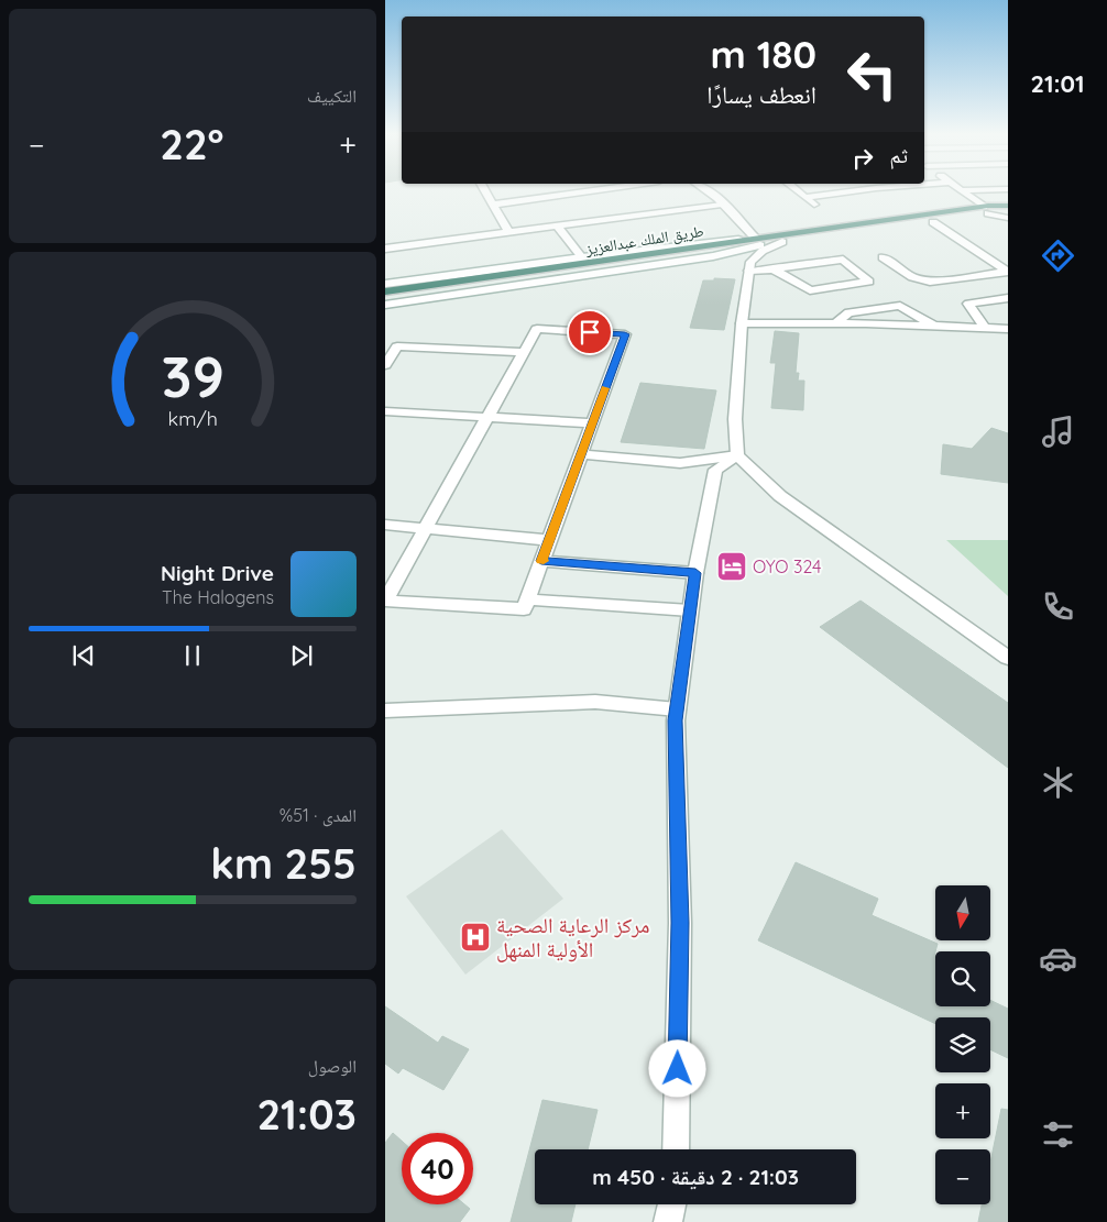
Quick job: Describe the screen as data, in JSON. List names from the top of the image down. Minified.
{"streets":{"highway":["طريق الملك عبدالعزيز"]},"places":{"hotel":["OYO 324"],"hospital":["مركز الرعاية الصحية الأولية المنهل"]},"north":"bottom","page":{"tabs":"21:01","tile":["التكييف",["المدى · 51%","255 km"],["الوصول","21:03"]],"turn":["180 m","انعطف يسارًا"],"heat":["−","22°","+"],"then":"ثم","song":["Night Drive","The Halogens"],"map_buttons":["+","−"],"limit":"40","trip":"21:03 · 2 دقيقة · 450 m","gauge":["39","km/h"]}}
